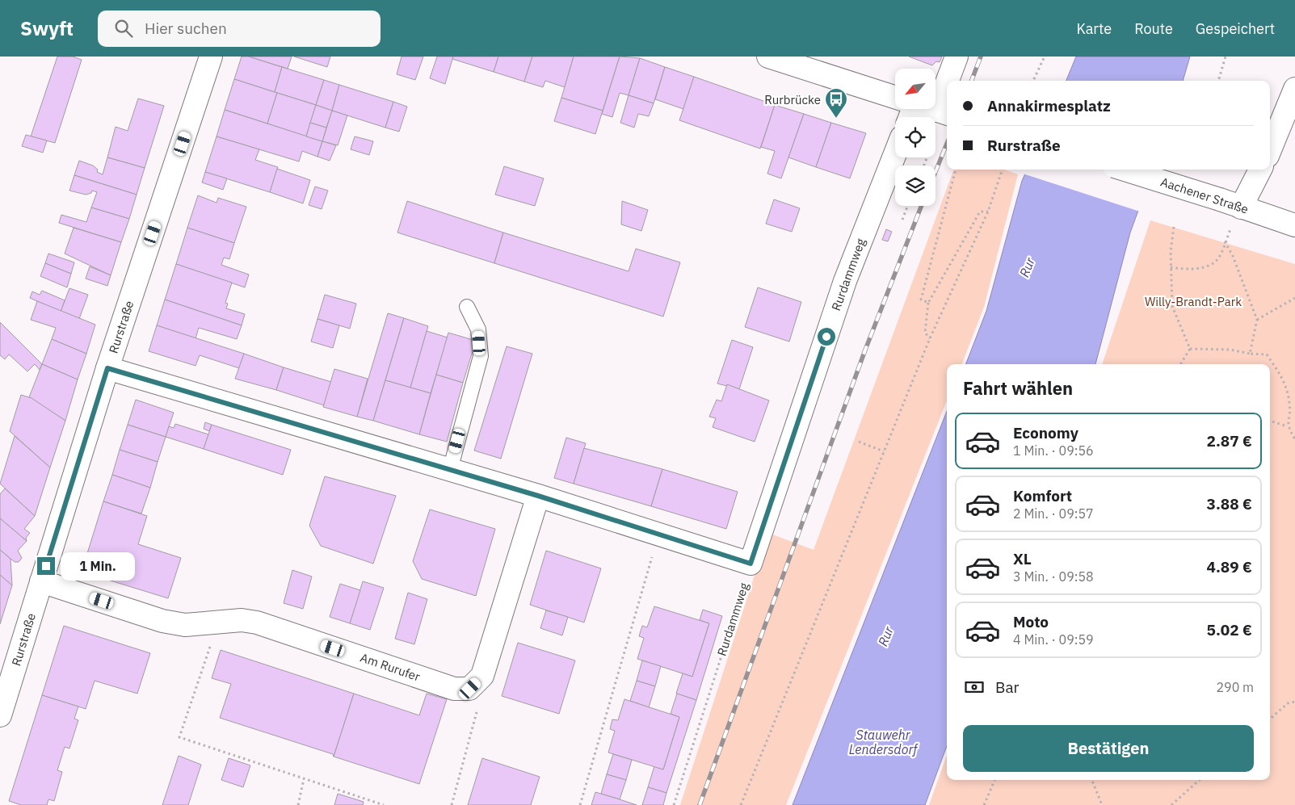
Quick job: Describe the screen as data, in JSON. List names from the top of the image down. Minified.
{"streets":{"street":["Aachener Straße","Rurdammweg","Rurstraße","Am Rurufer"]},"crossings":[["Rurstraße","Am Rurufer"]],"water":["Rur","Stauwehr Lendersdorf"],"parks":["Willy-Brandt-Park"],"places":{"bus stop":["Rurbrücke"]},"north":"bottom left","page":{"header":"Swyft","search":"Hier suchen","nav":["Karte","Route","Gespeichert"],"banner":["Annakirmesplatz","Rurstraße"],"heading":"Fahrt wählen","list":[{"name":"Economy","note":"1 Min. · 09:56","value":"2.87 €"},{"name":"Komfort","note":"2 Min. · 09:57","value":"3.88 €"},{"name":"XL","note":"3 Min. · 09:58","value":"4.89 €"},{"name":"Moto","note":"4 Min. · 09:59","value":"5.02 €"}],"bubble":"1 Min.","pay":["Bar","290 m"],"buttons":"Bestätigen"}}
